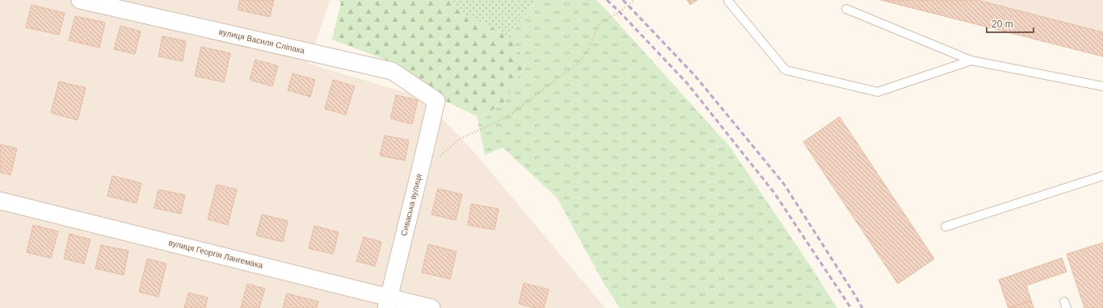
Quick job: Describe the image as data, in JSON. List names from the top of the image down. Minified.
{"streets":{"street":["вулиця Василя Сліпака","Сиваська вулиця","вулиця Георгія Лангемака"]},"crossings":[["вулиця Василя Сліпака","Сиваська вулиця"],["Сиваська вулиця","вулиця Георгія Лангемака"]],"scale_bar":"20 m"}
